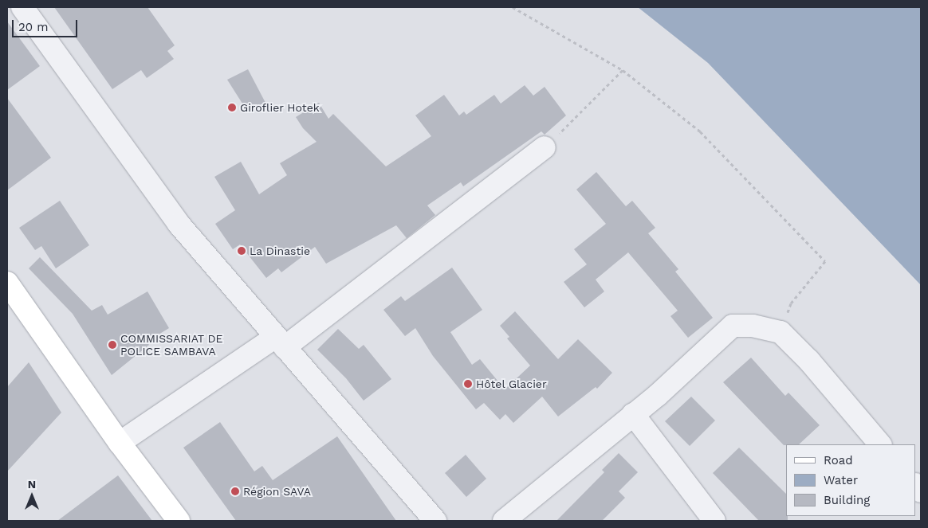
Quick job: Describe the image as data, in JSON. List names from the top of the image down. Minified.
{"places":["Giroflier Hotek","La Dinastie","COMMISSARIAT DE POLICE SAMBAVA","Hôtel Glacier","Région SAVA"],"legend":["Road","Water","Building"],"scale_bar":"20 m","north":"top"}
